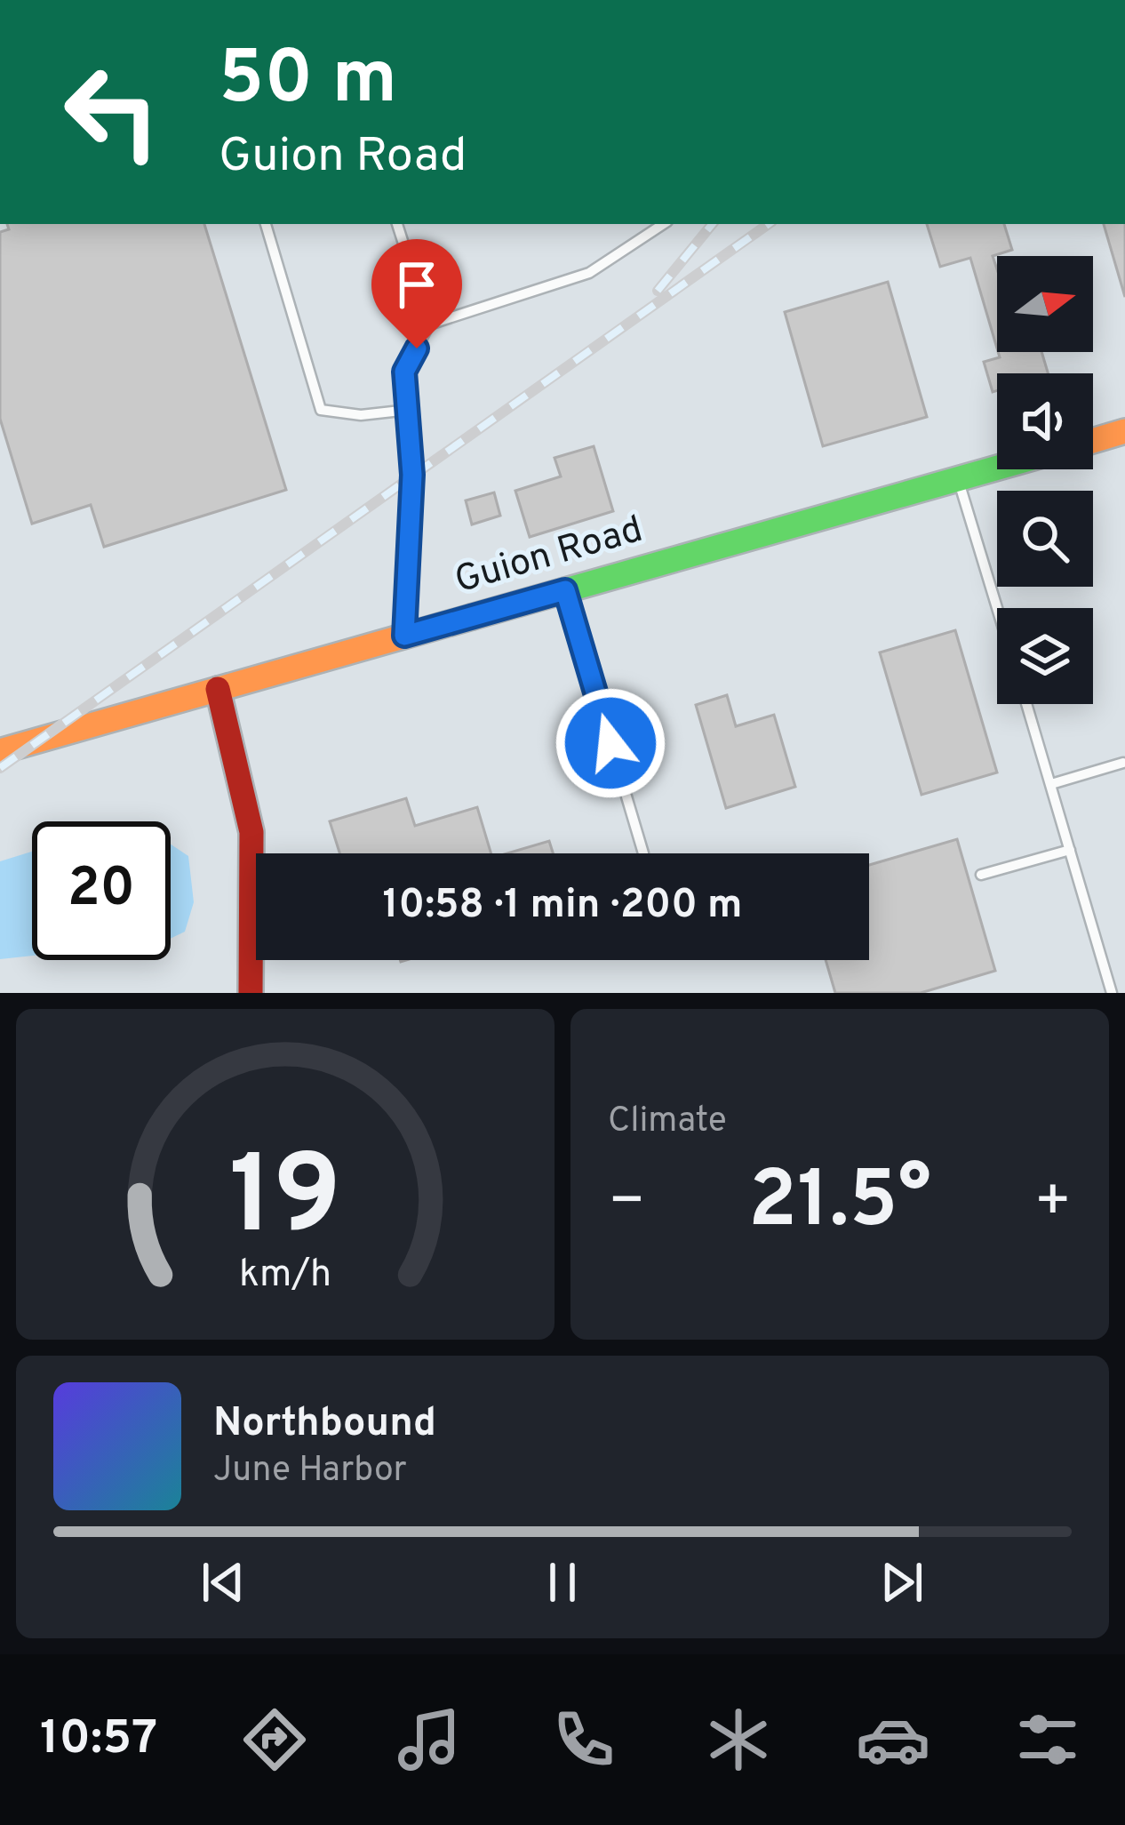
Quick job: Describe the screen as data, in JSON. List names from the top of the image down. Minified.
{"streets":{"street":["Guion Road"]},"north":"right","page":{"turn":["50 m","Guion Road"],"limit":"20","trip":"10:58 · 1 min · 200 m","tile":"Climate","heat":["−","21.5°","+"],"song":["Northbound","June Harbor"],"tabs":"10:57","gauge":["19","km/h"]}}
